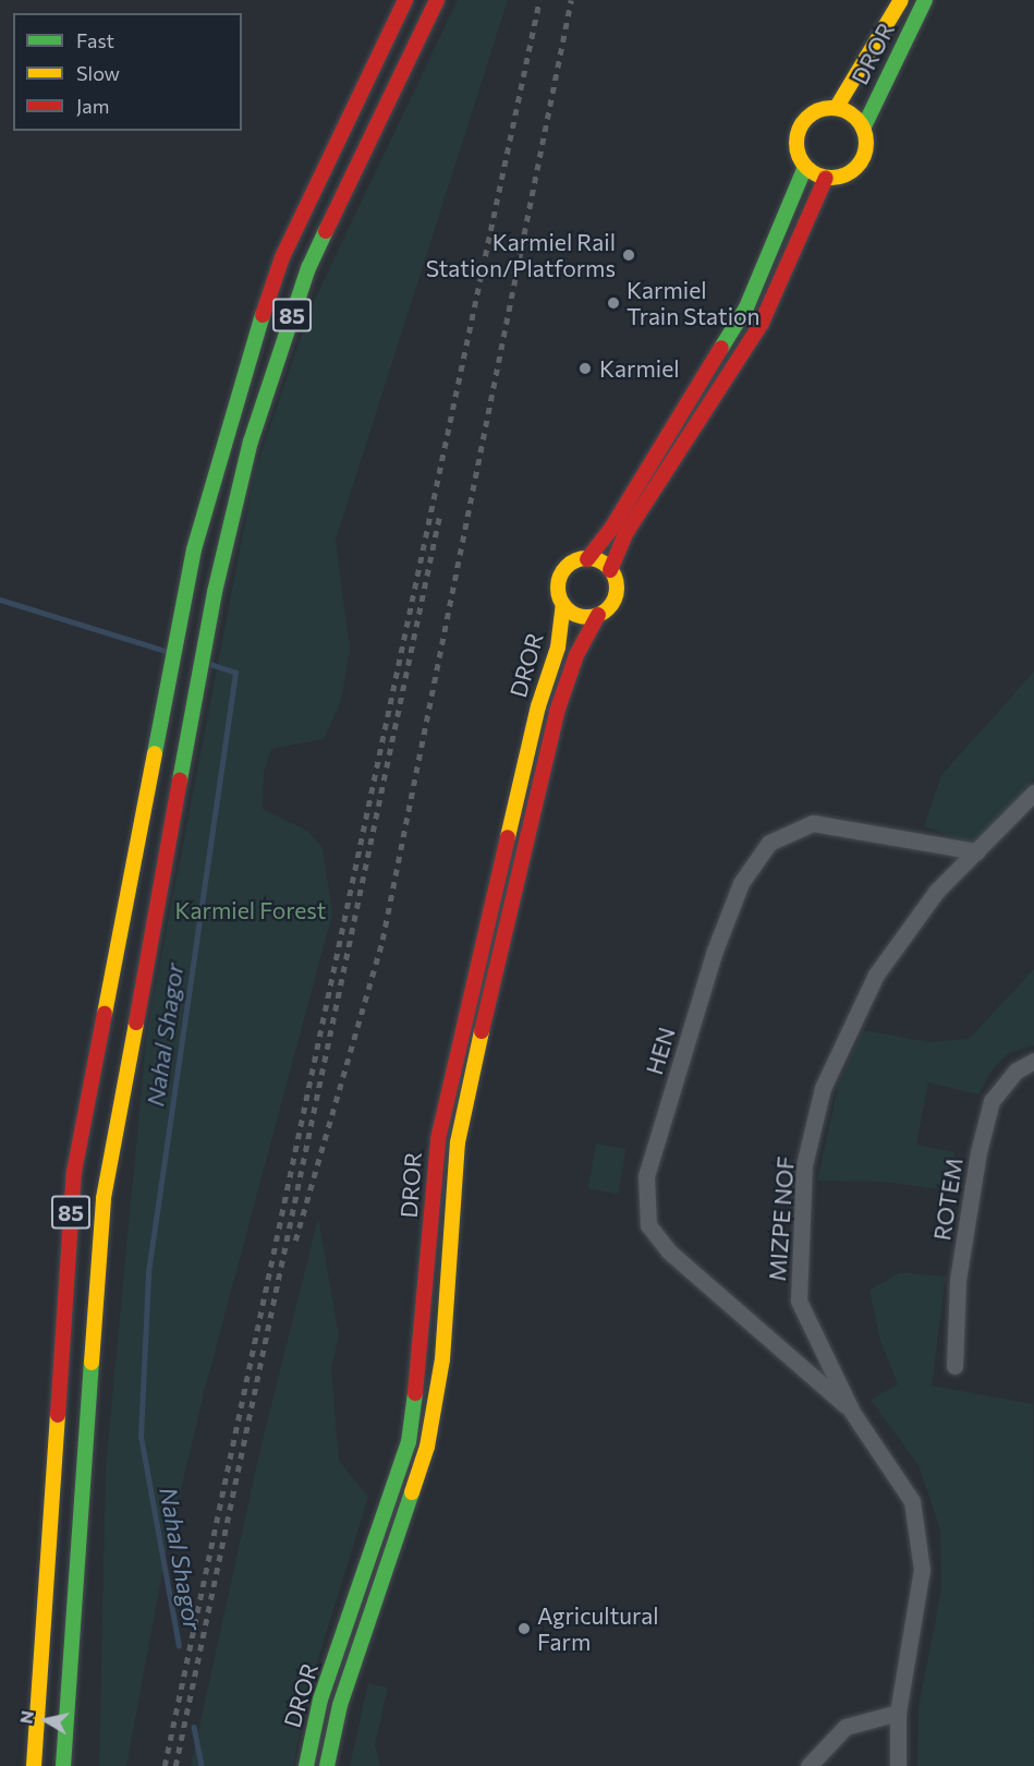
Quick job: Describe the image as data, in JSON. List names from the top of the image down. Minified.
{"streets":{"main road":["DROR","85"],"street":["HEN","ROTEM","MIZPE NOF"]},"crossings":[["HEN","MIZPE NOF"]],"water":["Nahal Shagor"],"parks":["Karmiel Forest"],"places":["Karmiel Rail Station/Platforms","Karmiel Train Station","Karmiel","Agricultural Farm"],"legend":["Fast","Slow","Jam"],"north":"left"}
